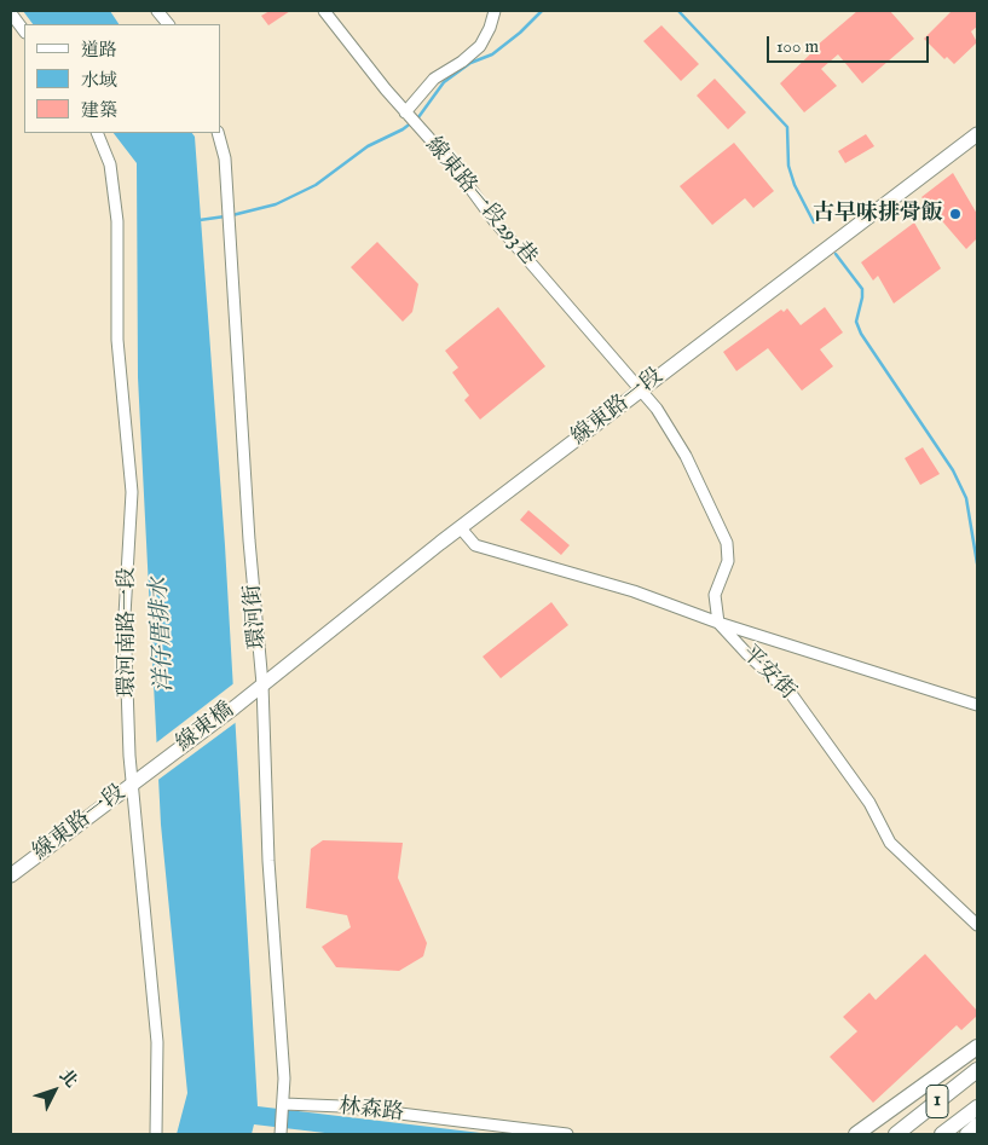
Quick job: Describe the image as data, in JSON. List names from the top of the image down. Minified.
{"streets":{"highway":["1"],"main road":["線東路一段","線東橋"],"street":["線東路一段293巷","環河街","環河南路一段","平安街","林森路"]},"crossings":[["線東路一段293巷","線東路一段"],["線東路一段","環河街"],["線東路一段","環河南路一段"],["線東路一段","線東橋"],["環河街","線東橋"],["環河街","林森路"]],"water":["洋仔厝排水"],"places":["古早味排骨飯"],"legend":["道路","水域","建築"],"scale_bar":"100 m","north":"top right"}
